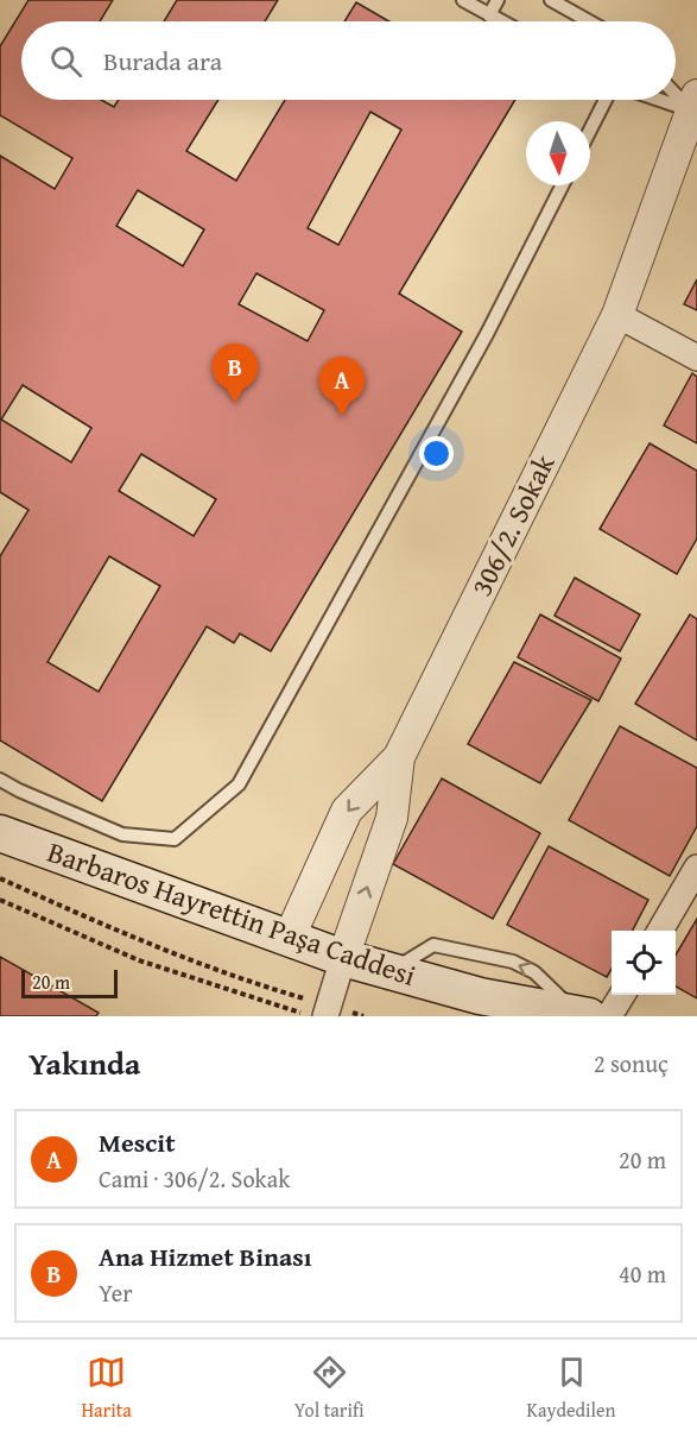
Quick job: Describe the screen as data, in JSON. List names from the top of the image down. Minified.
{"streets":{"main road":["Barbaros Hayrettin Paşa Caddesi"],"street":["306/2. Sokak"]},"crossings":[["306/2. Sokak","Barbaros Hayrettin Paşa Caddesi"]],"scale_bar":"20 m","north":"bottom","page":{"search":"Burada ara","pins":["B","A"],"scale":"20 m","heading":["Yakında","2 sonuç"],"list":[{"mark":"A","name":"Mescit","note":"Cami · 306/2. Sokak","value":"20 m"},{"mark":"B","name":"Ana Hizmet Binası","note":"Yer","value":"40 m"}],"nav":["Harita","Yol tarifi","Kaydedilen"]}}
